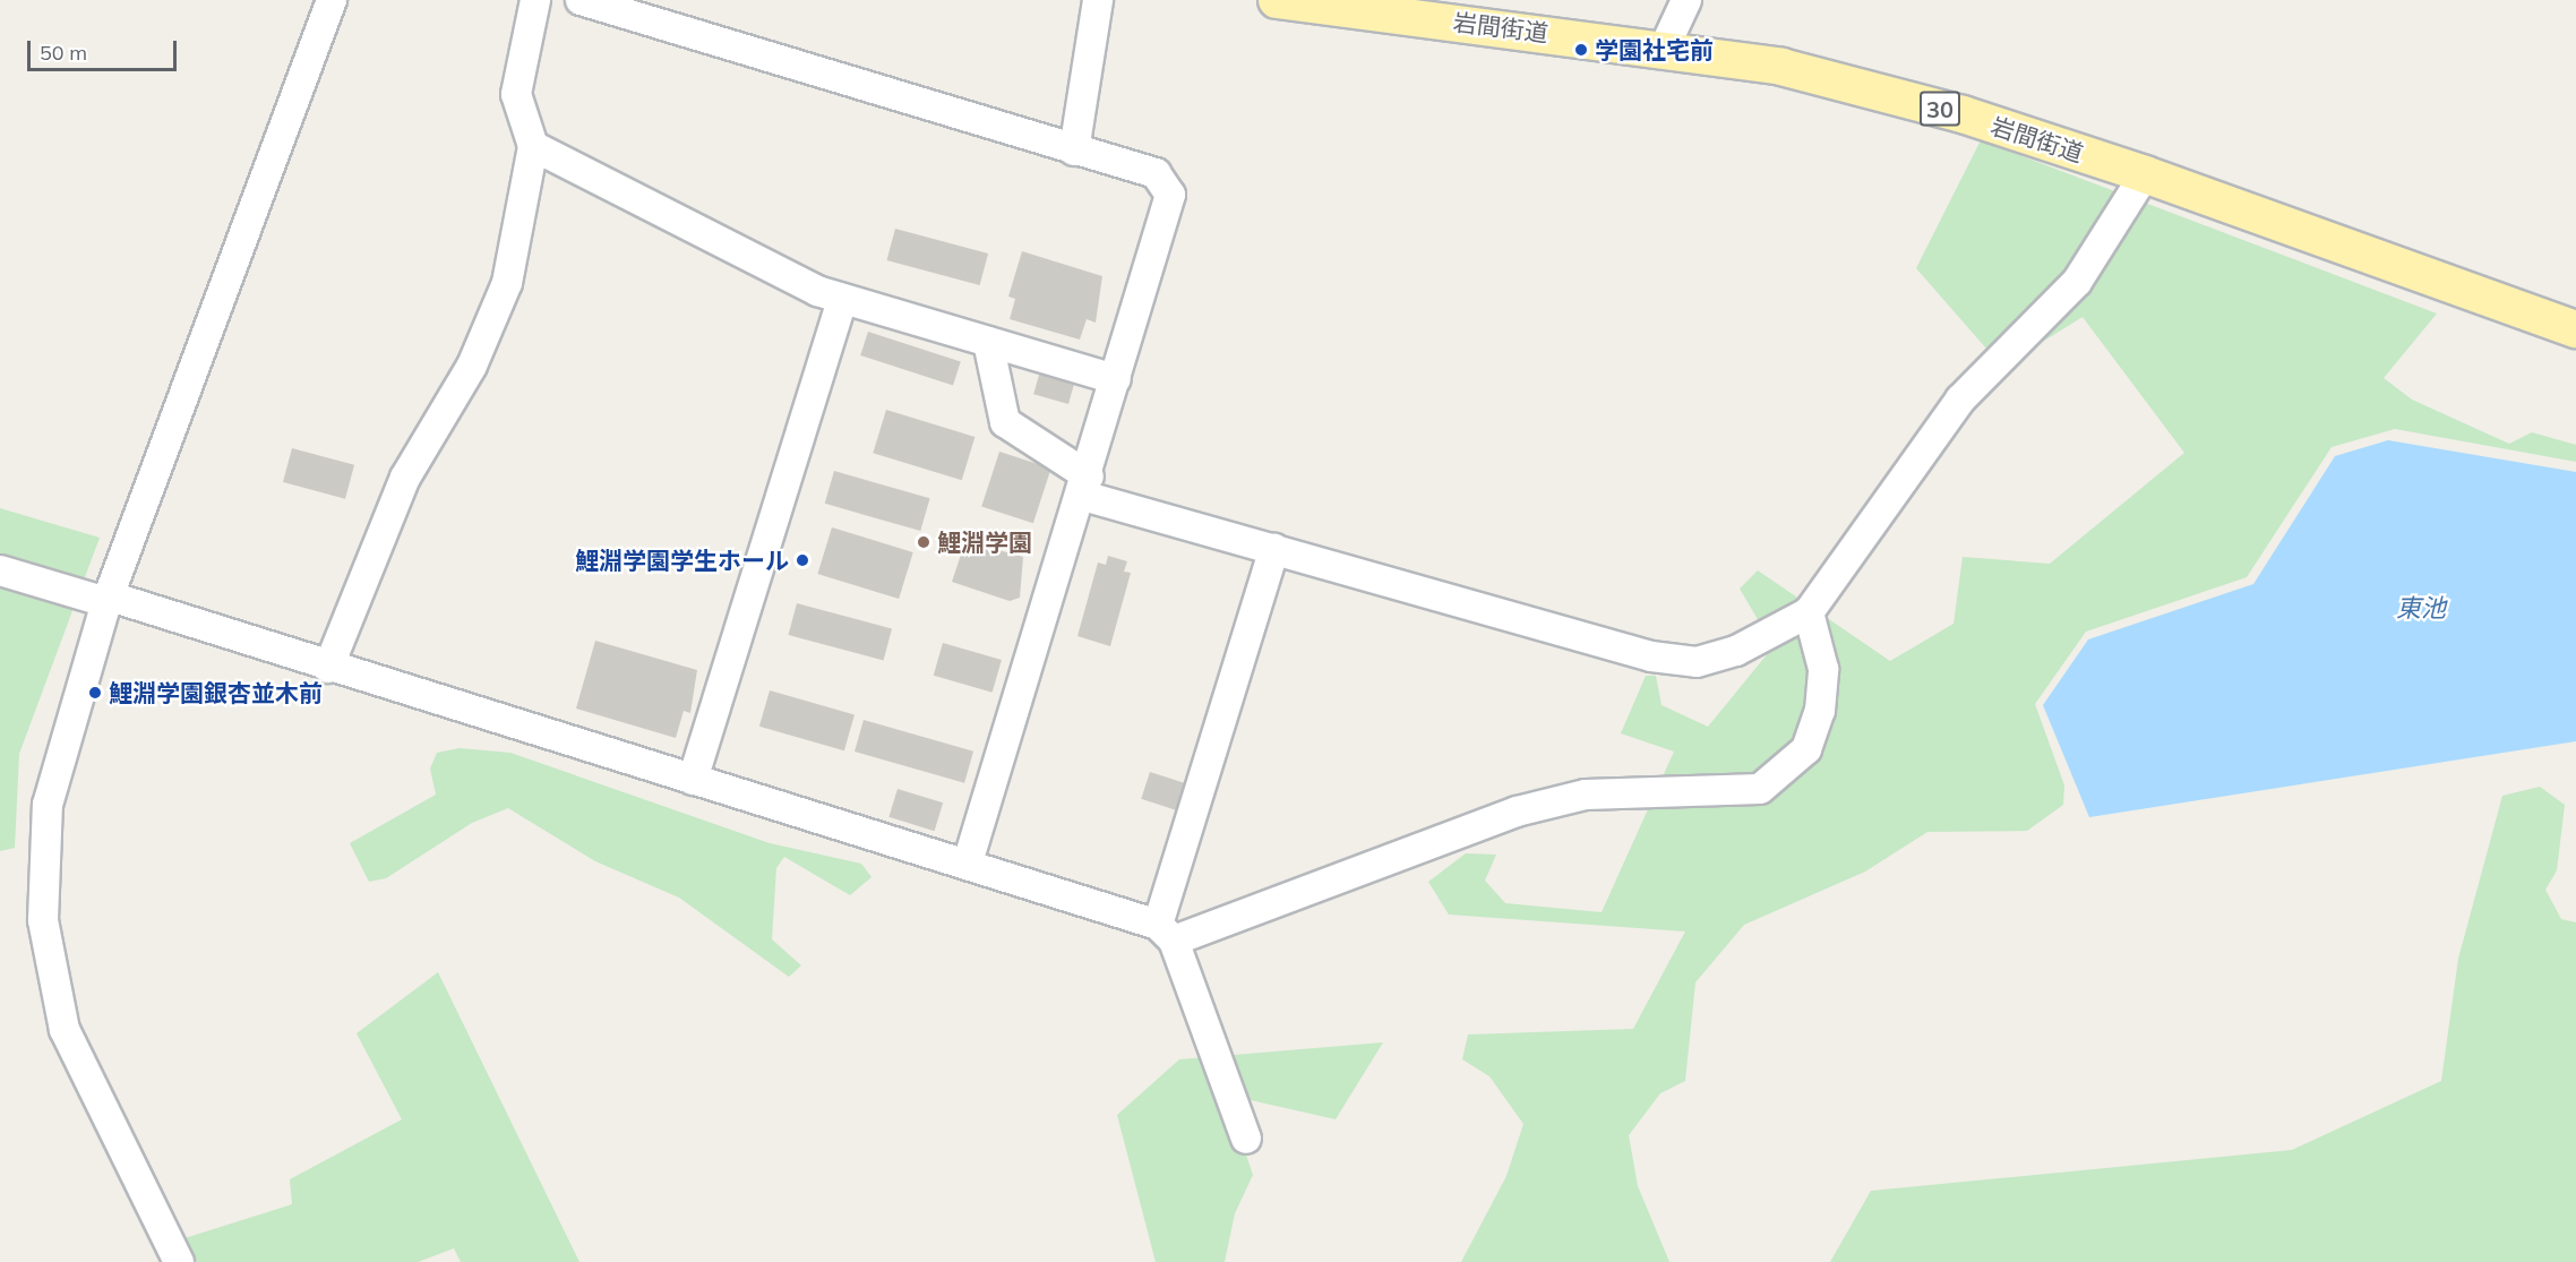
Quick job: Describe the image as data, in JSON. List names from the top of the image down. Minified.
{"streets":{"main road":["岩間街道","30"]},"water":["東池"],"places":["学園社宅前","鯉淵学園","鯉淵学園学生ホール","鯉淵学園銀杏並木前"],"scale_bar":"50 m"}
